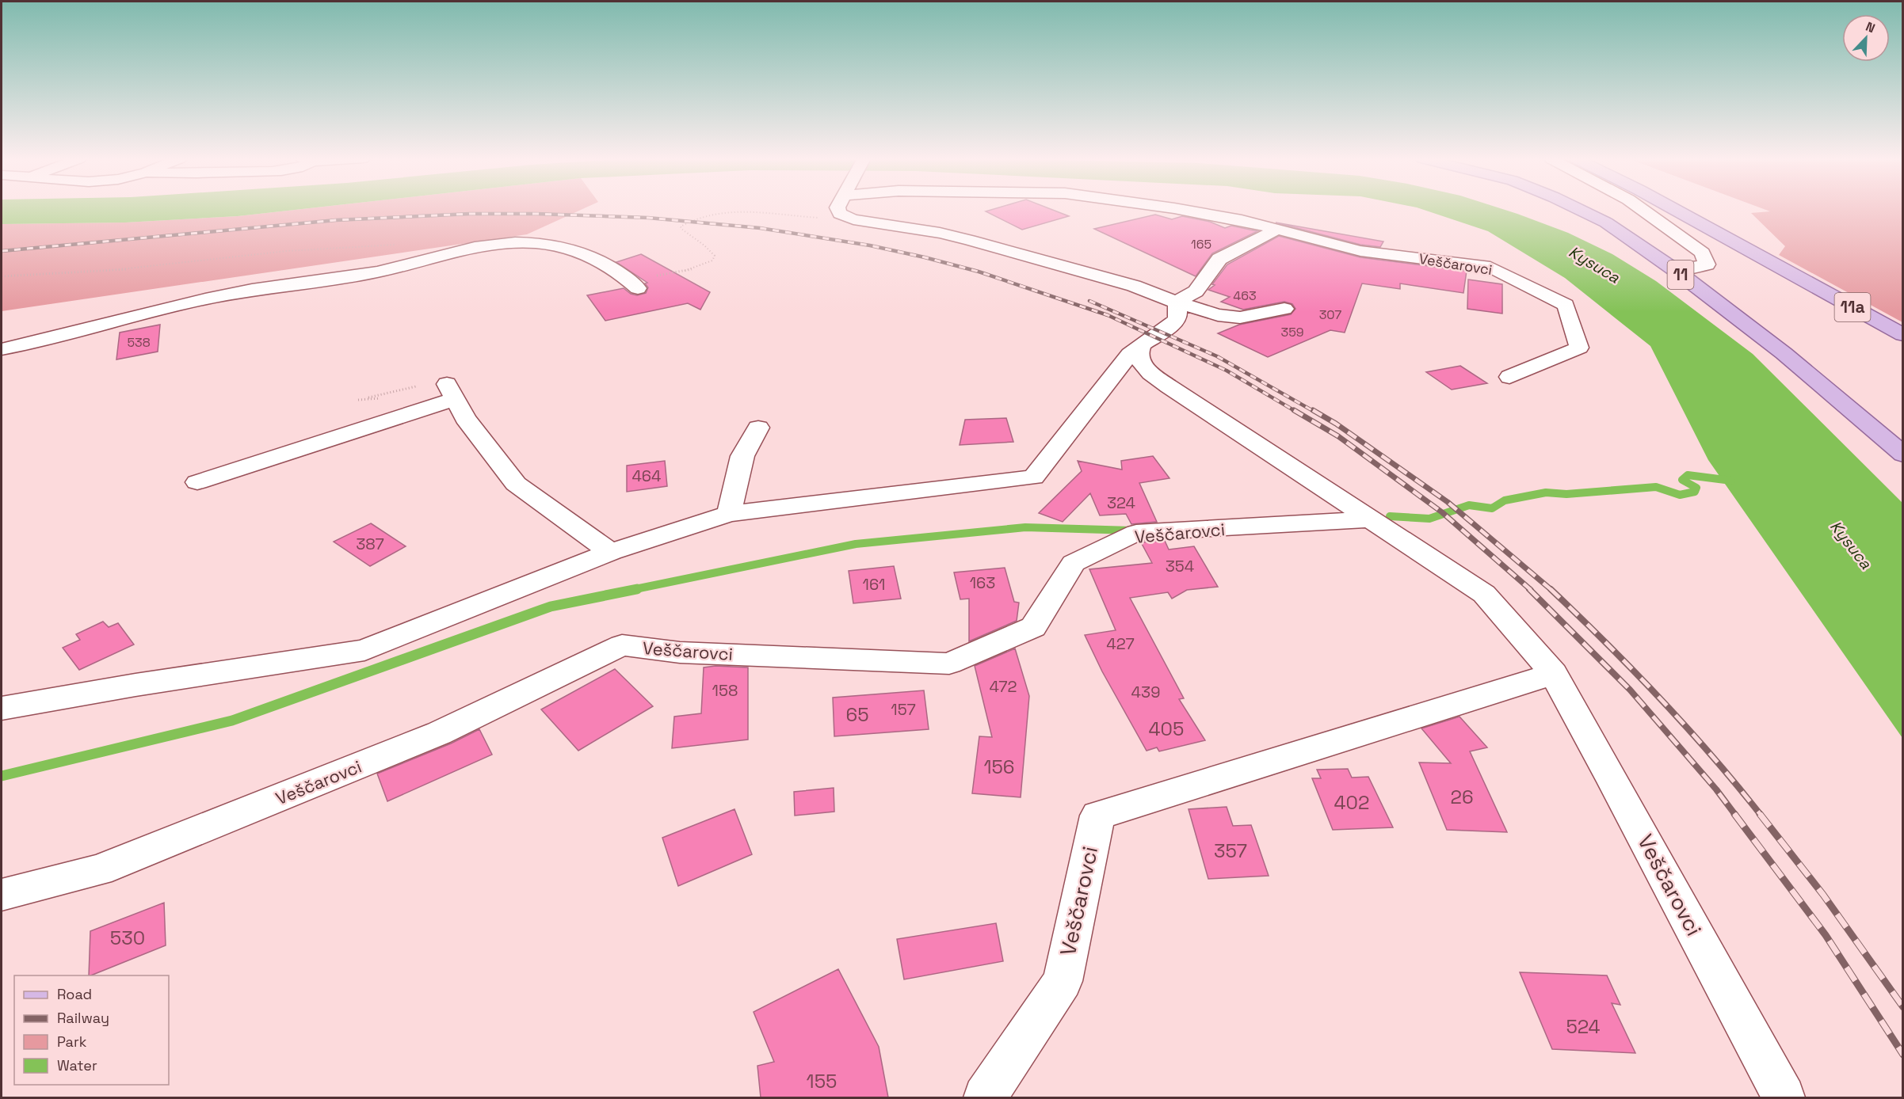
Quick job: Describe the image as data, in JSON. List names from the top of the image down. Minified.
{"streets":{"main road":["11","11a"],"street":["Veščarovci"]},"water":["Kysuca"],"house_numbers":["165","463","307","359","538","464","324","387","354","163","161","427","472","158","439","157","65","405","156","26","402","357","530","524","155"],"legend":["Road","Railway","Park","Water"],"north":"top right"}
